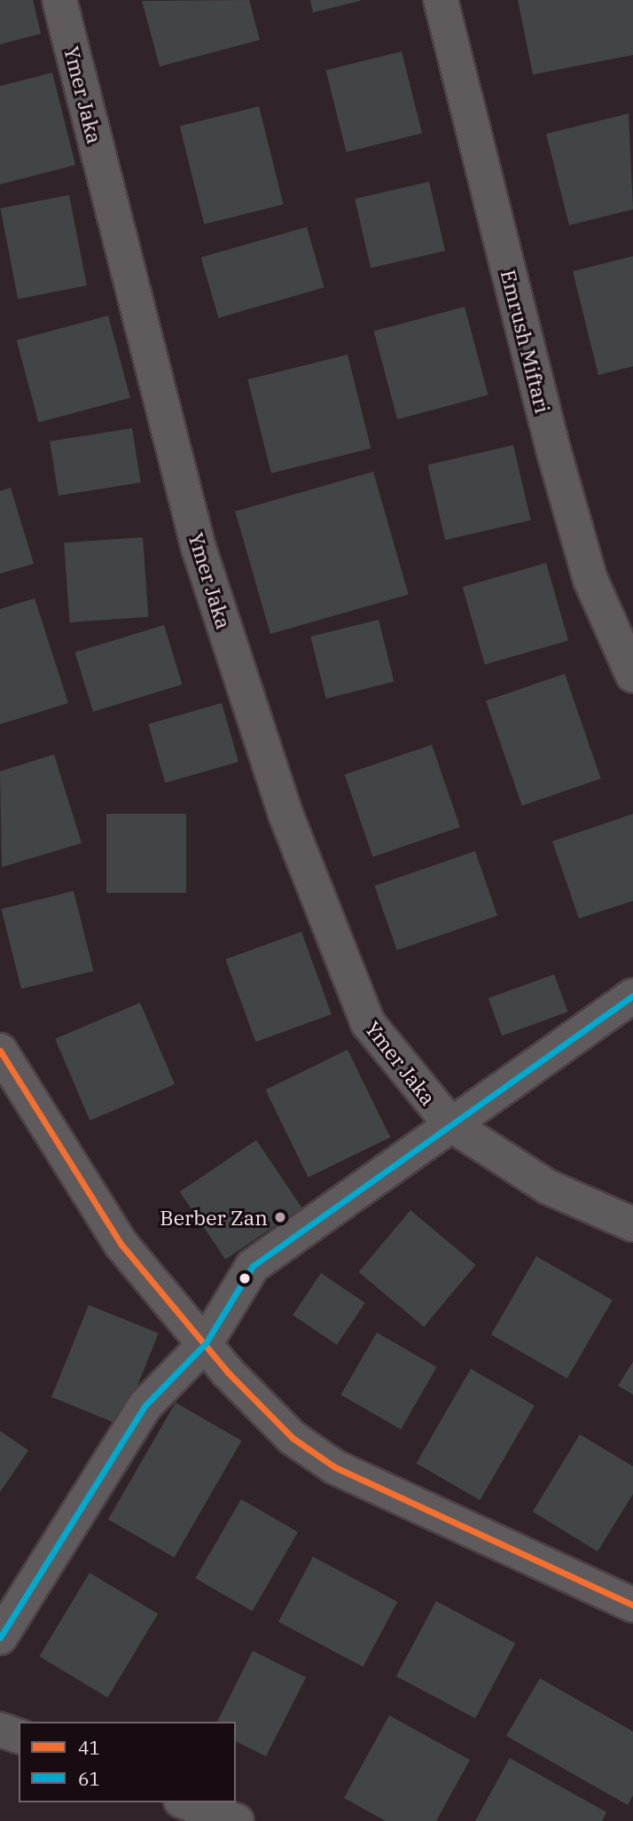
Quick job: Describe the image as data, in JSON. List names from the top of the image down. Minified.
{"streets":{"street":["Ymer Jaka","Emrush Miftari"]},"places":["Berber Zan"],"lines":["transit line 61","transit line 41"],"legend":["41","61"]}
